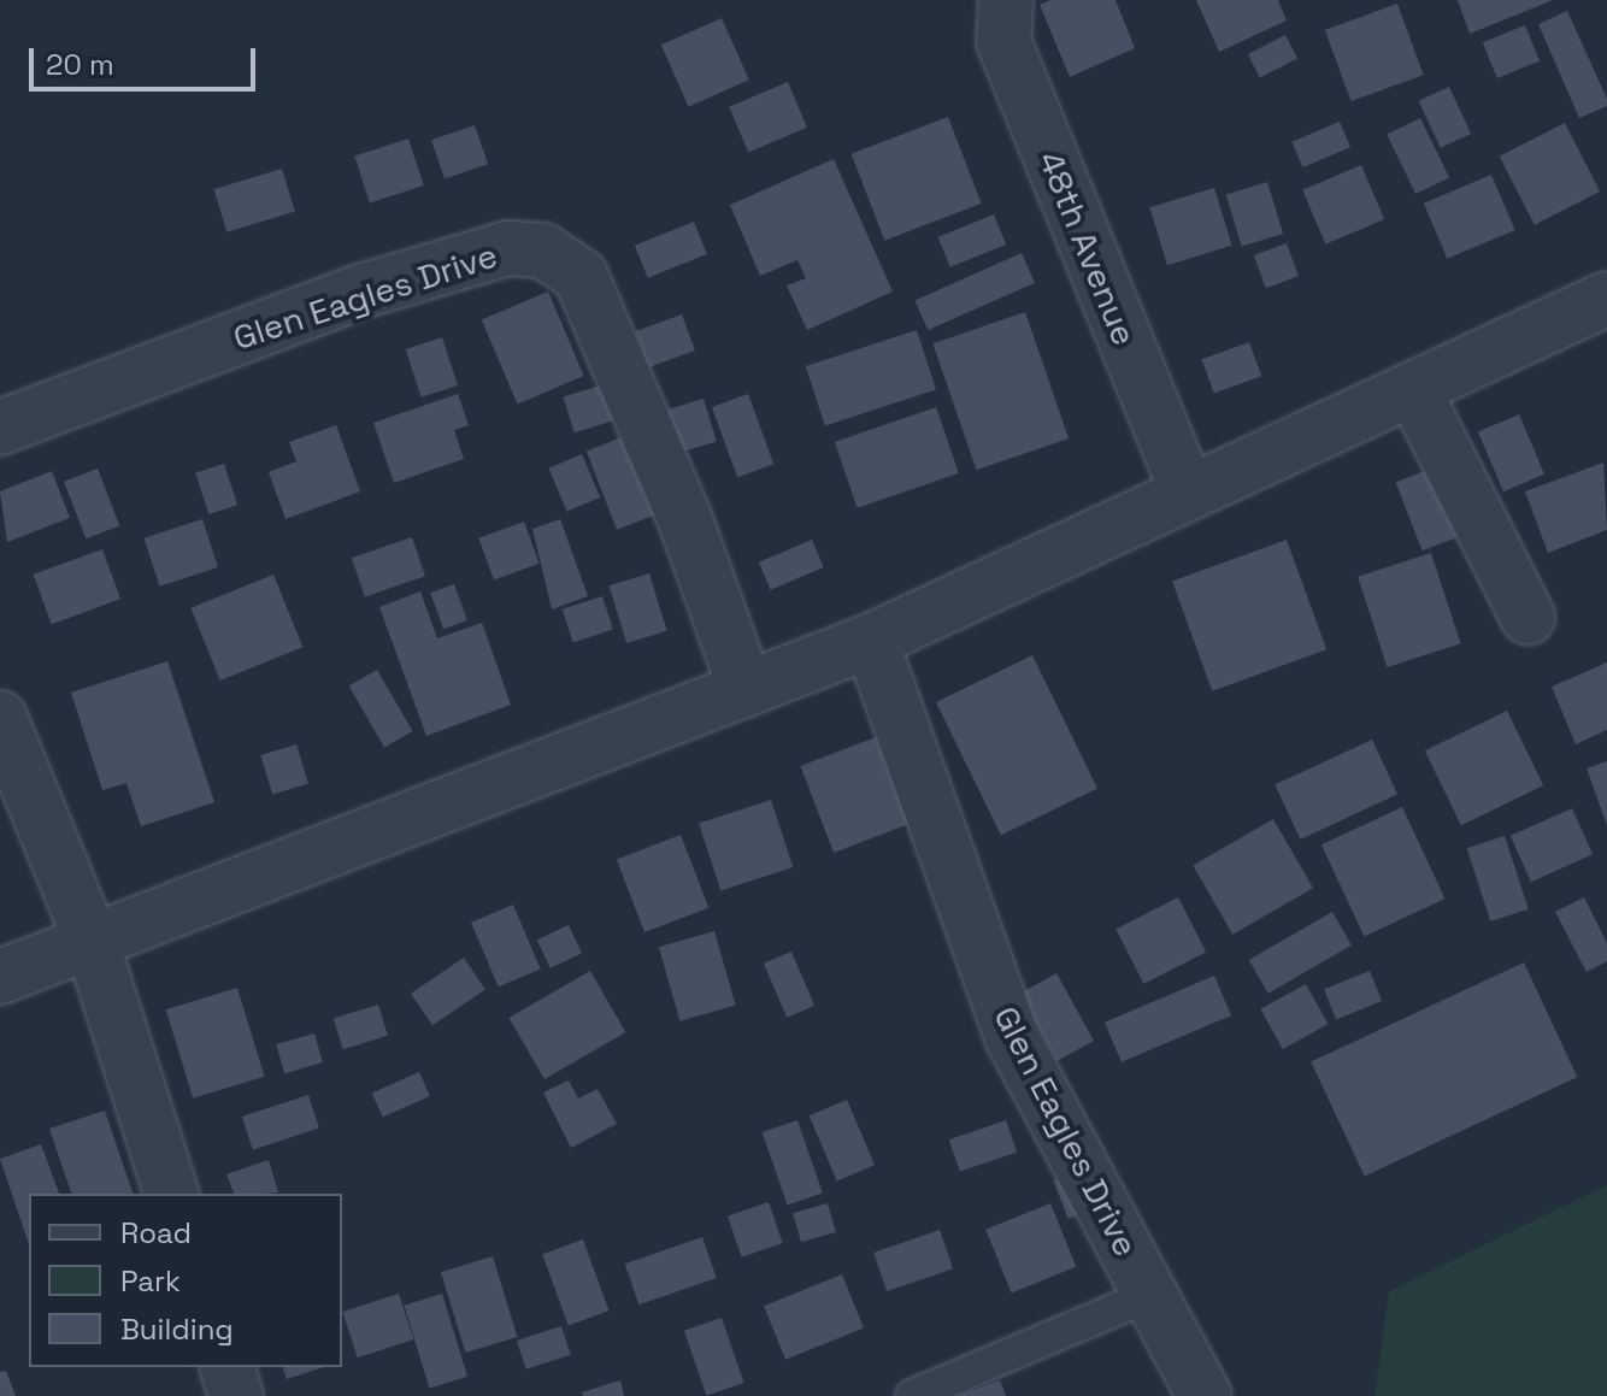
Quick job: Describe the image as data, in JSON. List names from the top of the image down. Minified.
{"streets":{"street":["48th Avenue","Glen Eagles Drive"]},"legend":["Road","Park","Building"],"scale_bar":"20 m"}
